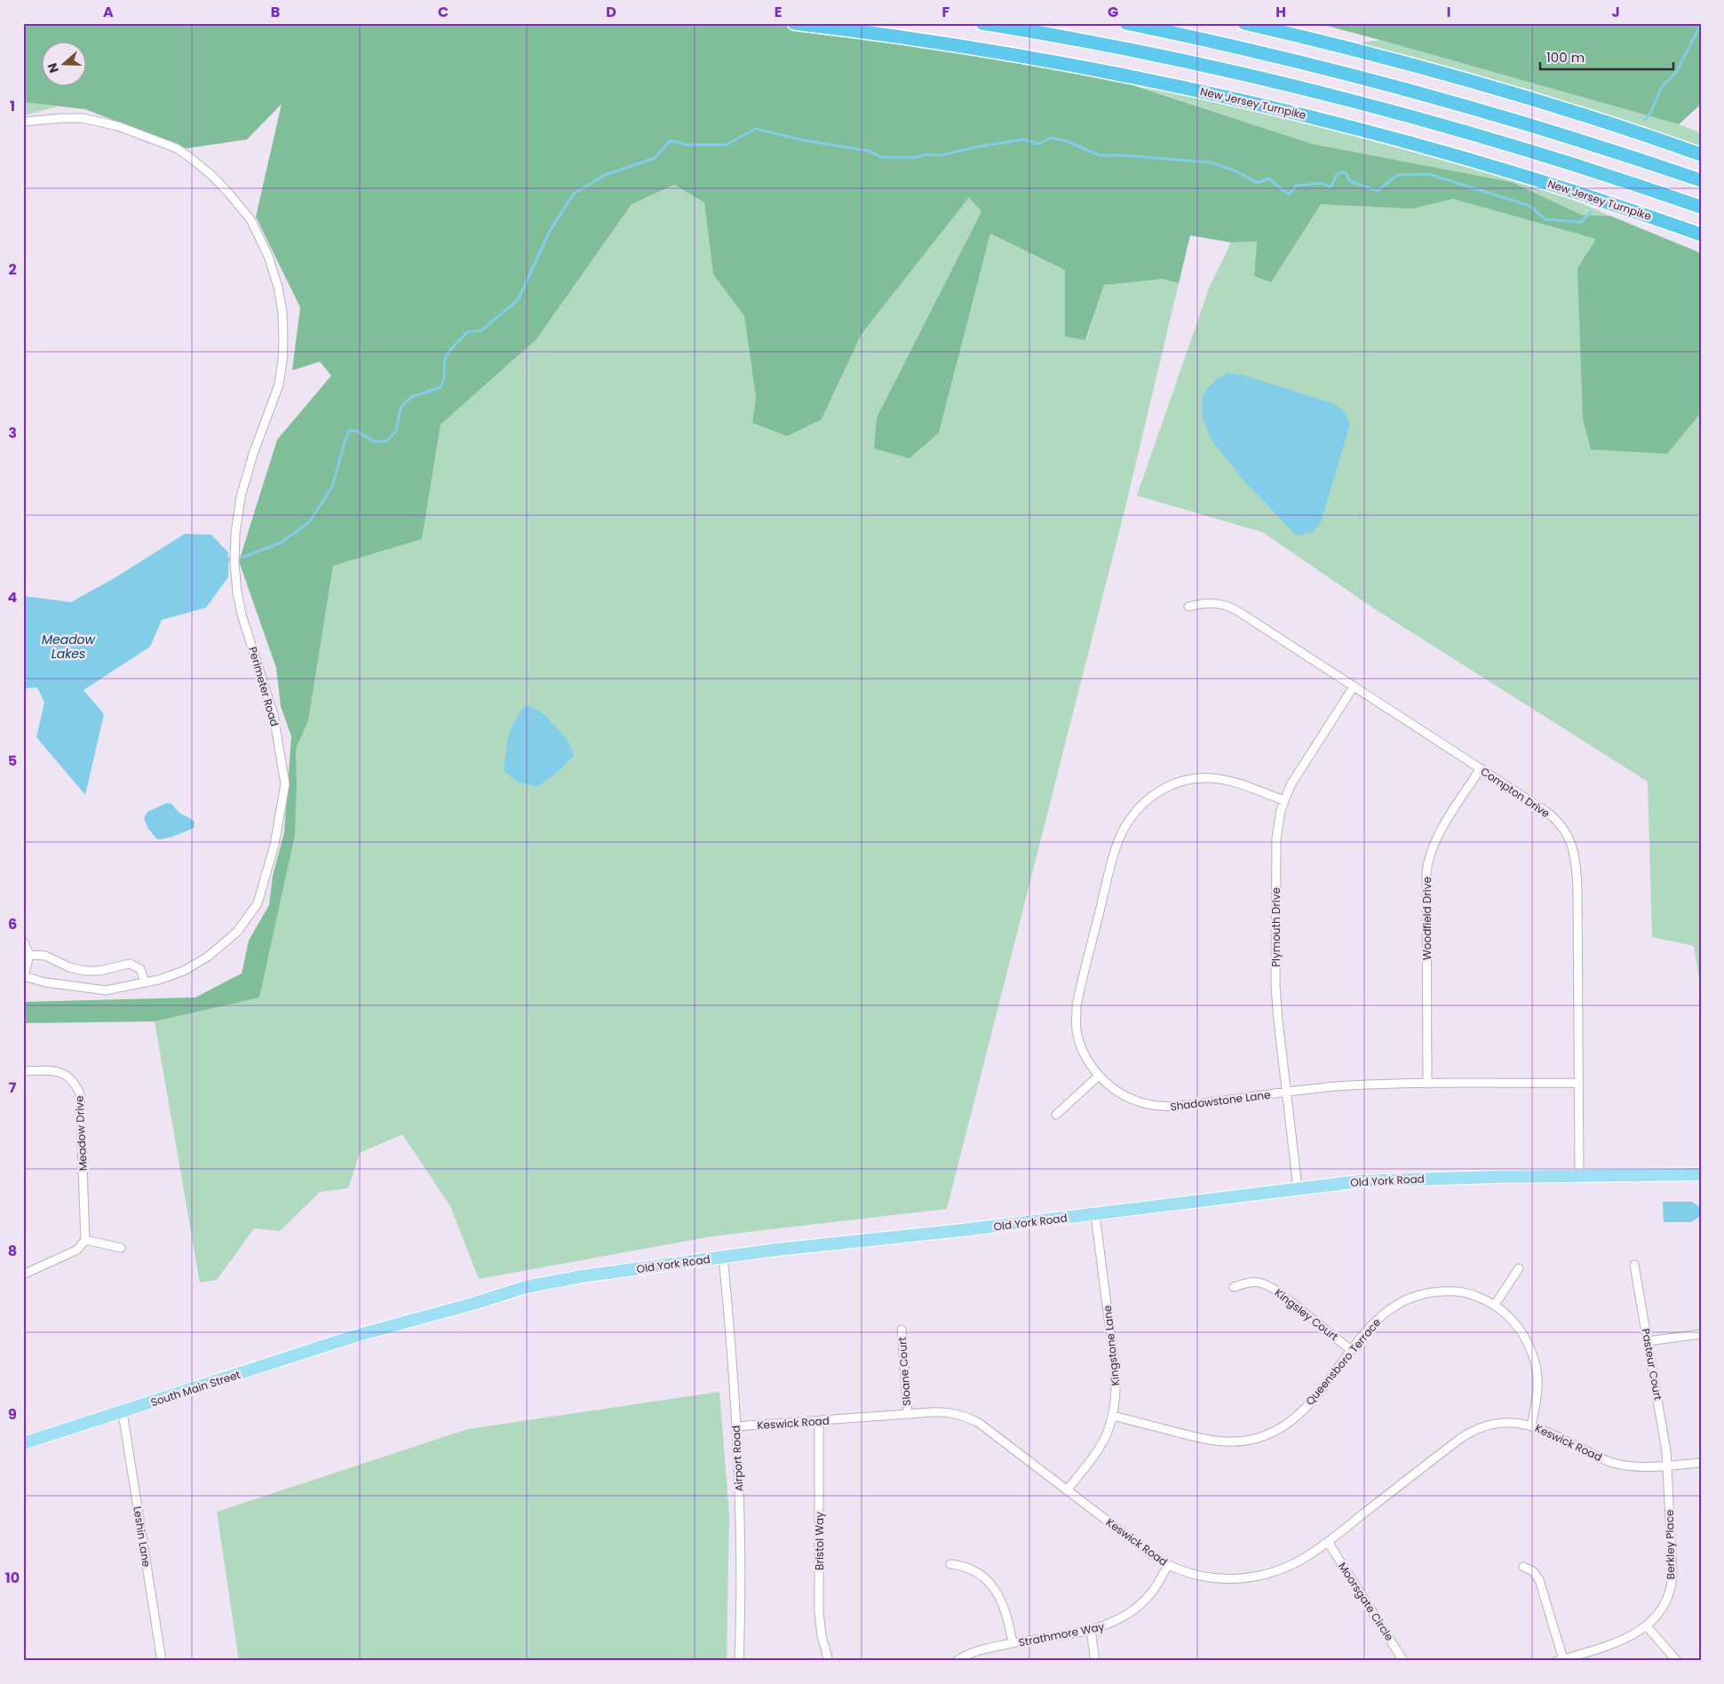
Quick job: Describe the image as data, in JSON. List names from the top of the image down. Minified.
{"streets":{"highway":["New Jersey Turnpike"],"main road":["Old York Road","South Main Street"],"street":["Perimeter Road","Compton Drive","Woodfield Drive","Plymouth Drive","Shadowstone Lane","Meadow Drive","Kingsley Court","Kingstone Lane","Queensboro Terrace","Pasteur Court","Sloane Court","Keswick Road","Airport Road","Leshin Lane","Bristol Way","Berkley Place","Moorsgate Circle","Strathmore Way"]},"crossings":[["Compton Drive","Woodfield Drive"],["Compton Drive","Plymouth Drive"],["Compton Drive","Shadowstone Lane"],["Compton Drive","Old York Road"],["Woodfield Drive","Shadowstone Lane"],["Plymouth Drive","Shadowstone Lane"],["Plymouth Drive","Old York Road"],["Old York Road","Kingstone Lane"],["Old York Road","South Main Street"],["Old York Road","Airport Road"],["Kingsley Court","Queensboro Terrace"],["Kingstone Lane","Queensboro Terrace"],["Kingstone Lane","Keswick Road"],["Queensboro Terrace","Keswick Road"],["Pasteur Court","Keswick Road"],["Pasteur Court","Berkley Place"],["Sloane Court","Keswick Road"],["South Main Street","Leshin Lane"],["Keswick Road","Airport Road"],["Keswick Road","Bristol Way"],["Keswick Road","Berkley Place"],["Keswick Road","Moorsgate Circle"],["Keswick Road","Strathmore Way"]],"water":["Meadow Lakes"],"scale_bar":"100 m","north":"left","grid":{"columns":["A","B","C","D","E","F","G","H","I","J"],"rows":["1","2","3","4","5","6","7","8","9","10"]}}
